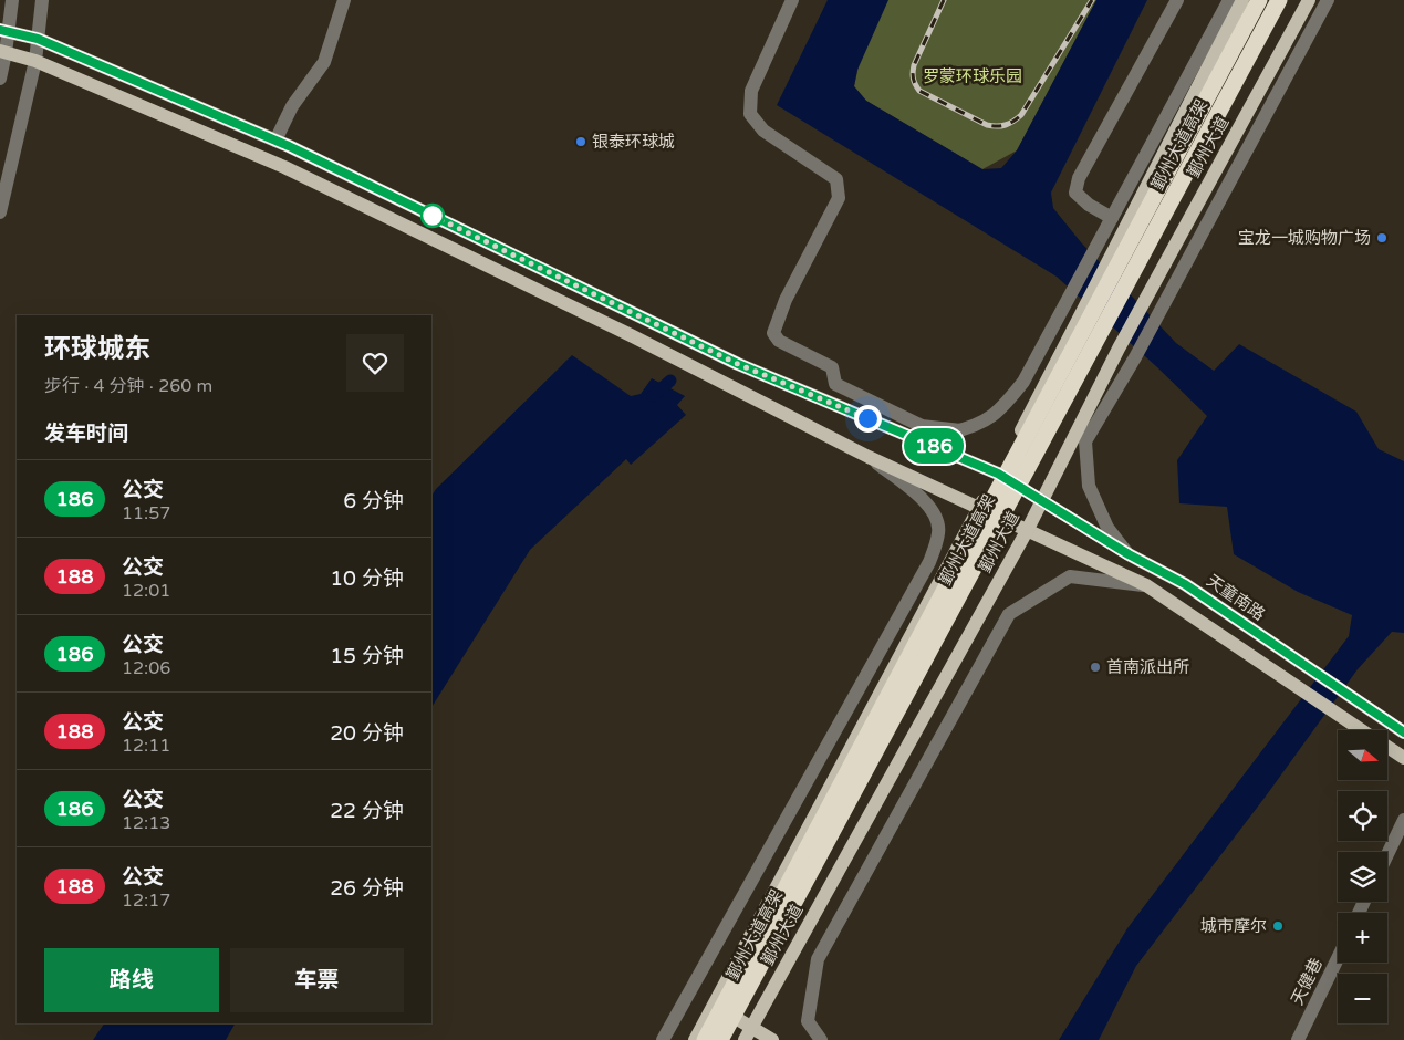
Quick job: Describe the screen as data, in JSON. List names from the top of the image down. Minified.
{"streets":{"highway":["鄞州大道高架"],"main road":["鄞州大道","天童南路"],"street":["天健巷"]},"crossings":[["鄞州大道高架","鄞州大道"],["鄞州大道","天童南路"]],"parks":["罗蒙环球乐园"],"places":["银泰环球城","宝龙一城购物广场","首南派出所","城市摩尔"],"lines":["bus line 186"],"north":"right","page":{"on_map":"186","heading":[["环球城东","步行 · 4 分钟 · 260 m"],"发车时间"],"list":[{"mark":"186","name":"公交","note":"11:57","value":"6 分钟"},{"mark":"188","name":"公交","note":"12:01","value":"10 分钟"},{"mark":"186","name":"公交","note":"12:06","value":"15 分钟"},{"mark":"188","name":"公交","note":"12:11","value":"20 分钟"},{"mark":"186","name":"公交","note":"12:13","value":"22 分钟"},{"mark":"188","name":"公交","note":"12:17","value":"26 分钟"}],"map_buttons":["+","−"],"buttons":["路线","车票"]}}
